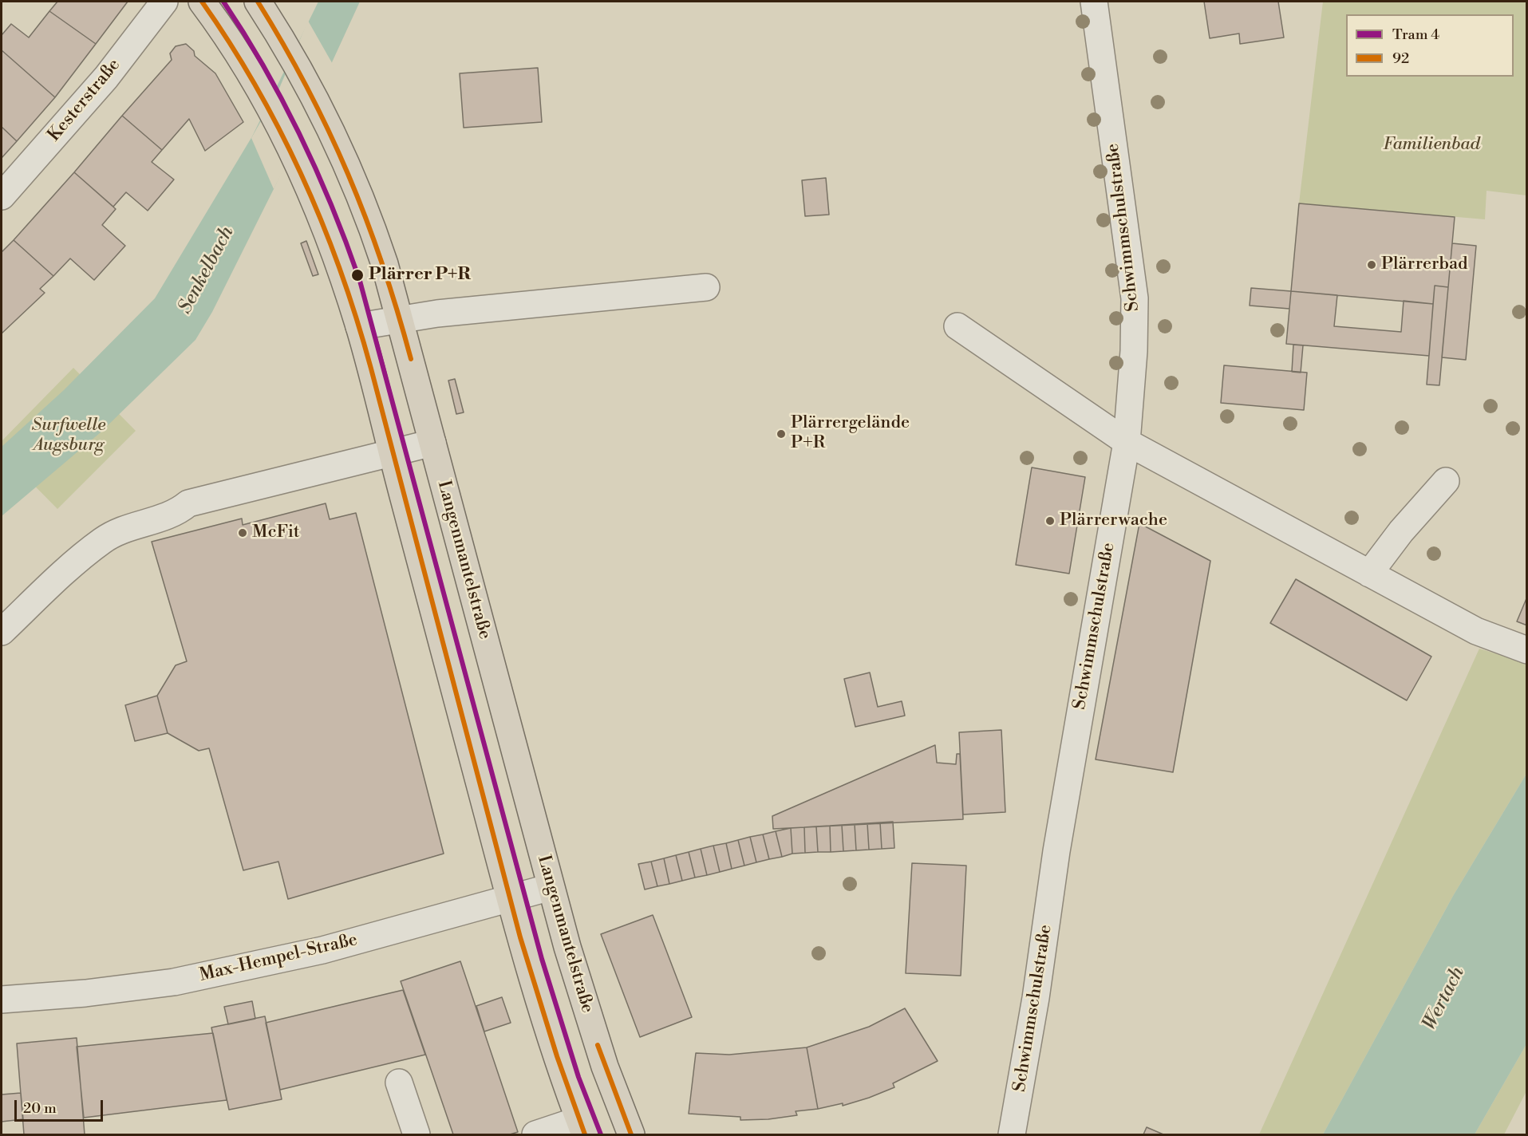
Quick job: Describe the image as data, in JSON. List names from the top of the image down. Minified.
{"streets":{"main road":["Langenmantelstraße"],"street":["Kesterstraße","Schwimmschulstraße","Max-Hempel-Straße"]},"crossings":[["Langenmantelstraße","Max-Hempel-Straße"]],"water":["Senkelbach","Wertach"],"parks":["Familienbad","Surfwelle Augsburg"],"places":["Plärrerbad","Plärrer P+R","Plärrergelände P+R","Plärrerwache","McFit"],"lines":["tram line 4","transit line 92"],"legend":["Tram 4","92"],"scale_bar":"20 m"}
